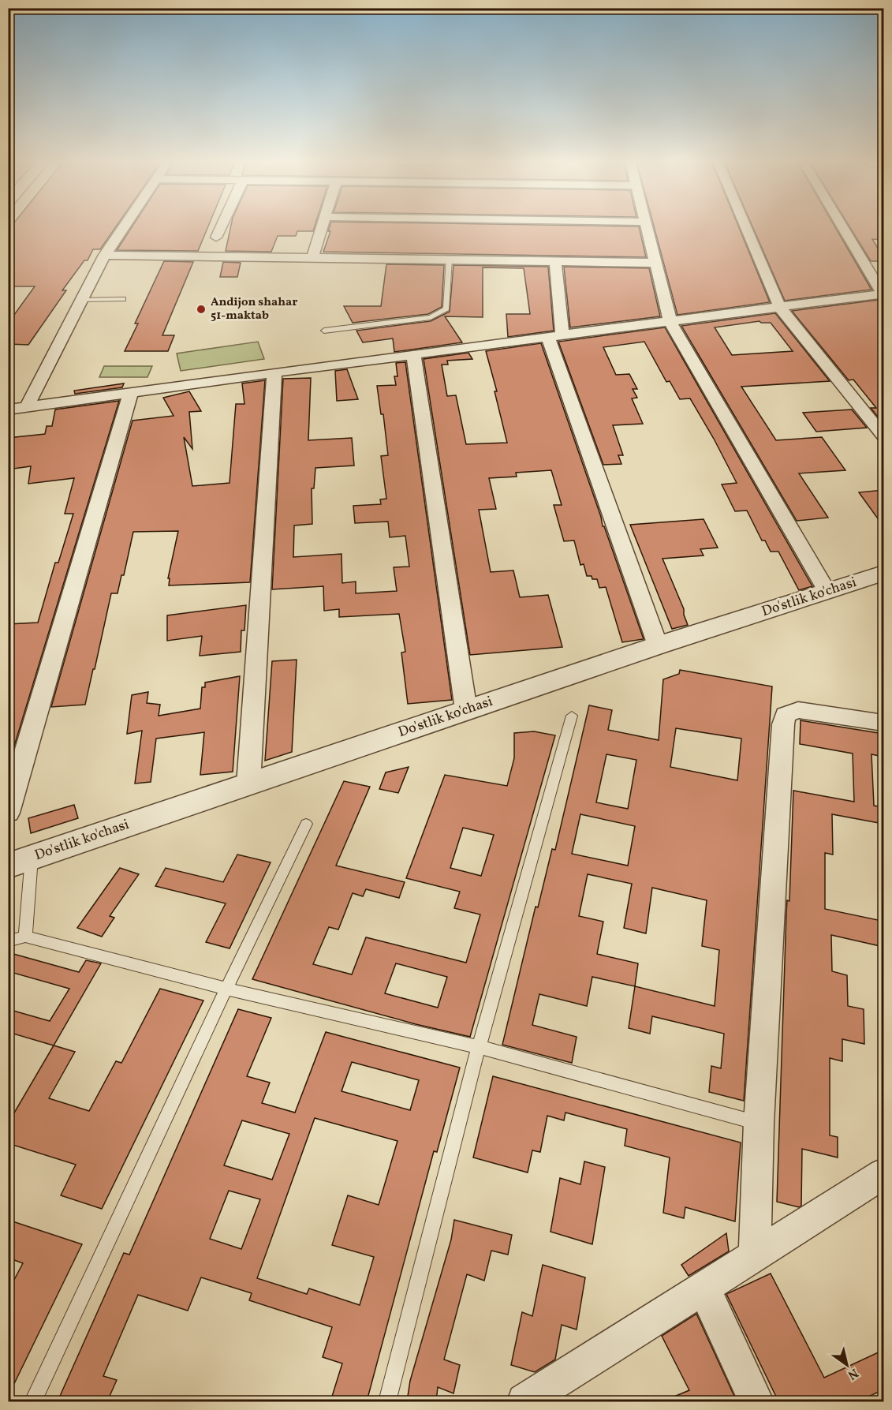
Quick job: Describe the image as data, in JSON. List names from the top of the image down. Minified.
{"streets":{"street":["Do'stlik ko'chasi"]},"places":["Andijon shahar 51-maktab"],"north":"bottom right"}
